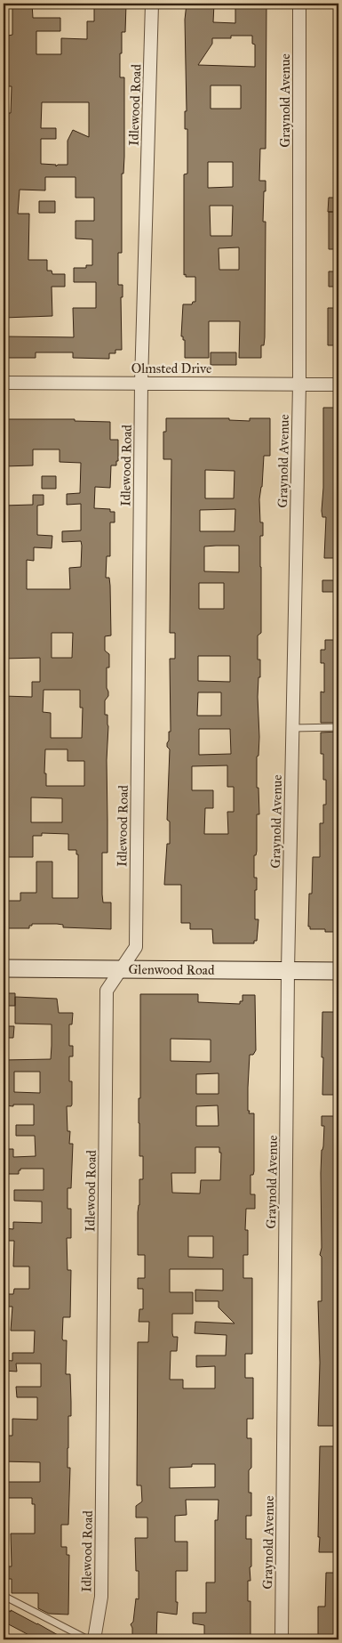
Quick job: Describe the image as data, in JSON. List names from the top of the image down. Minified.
{"streets":{"street":["Graynold Avenue","Idlewood Road","Olmsted Drive","Glenwood Road"]},"crossings":[["Graynold Avenue","Olmsted Drive"],["Graynold Avenue","Glenwood Road"],["Idlewood Road","Olmsted Drive"],["Idlewood Road","Glenwood Road"]]}
